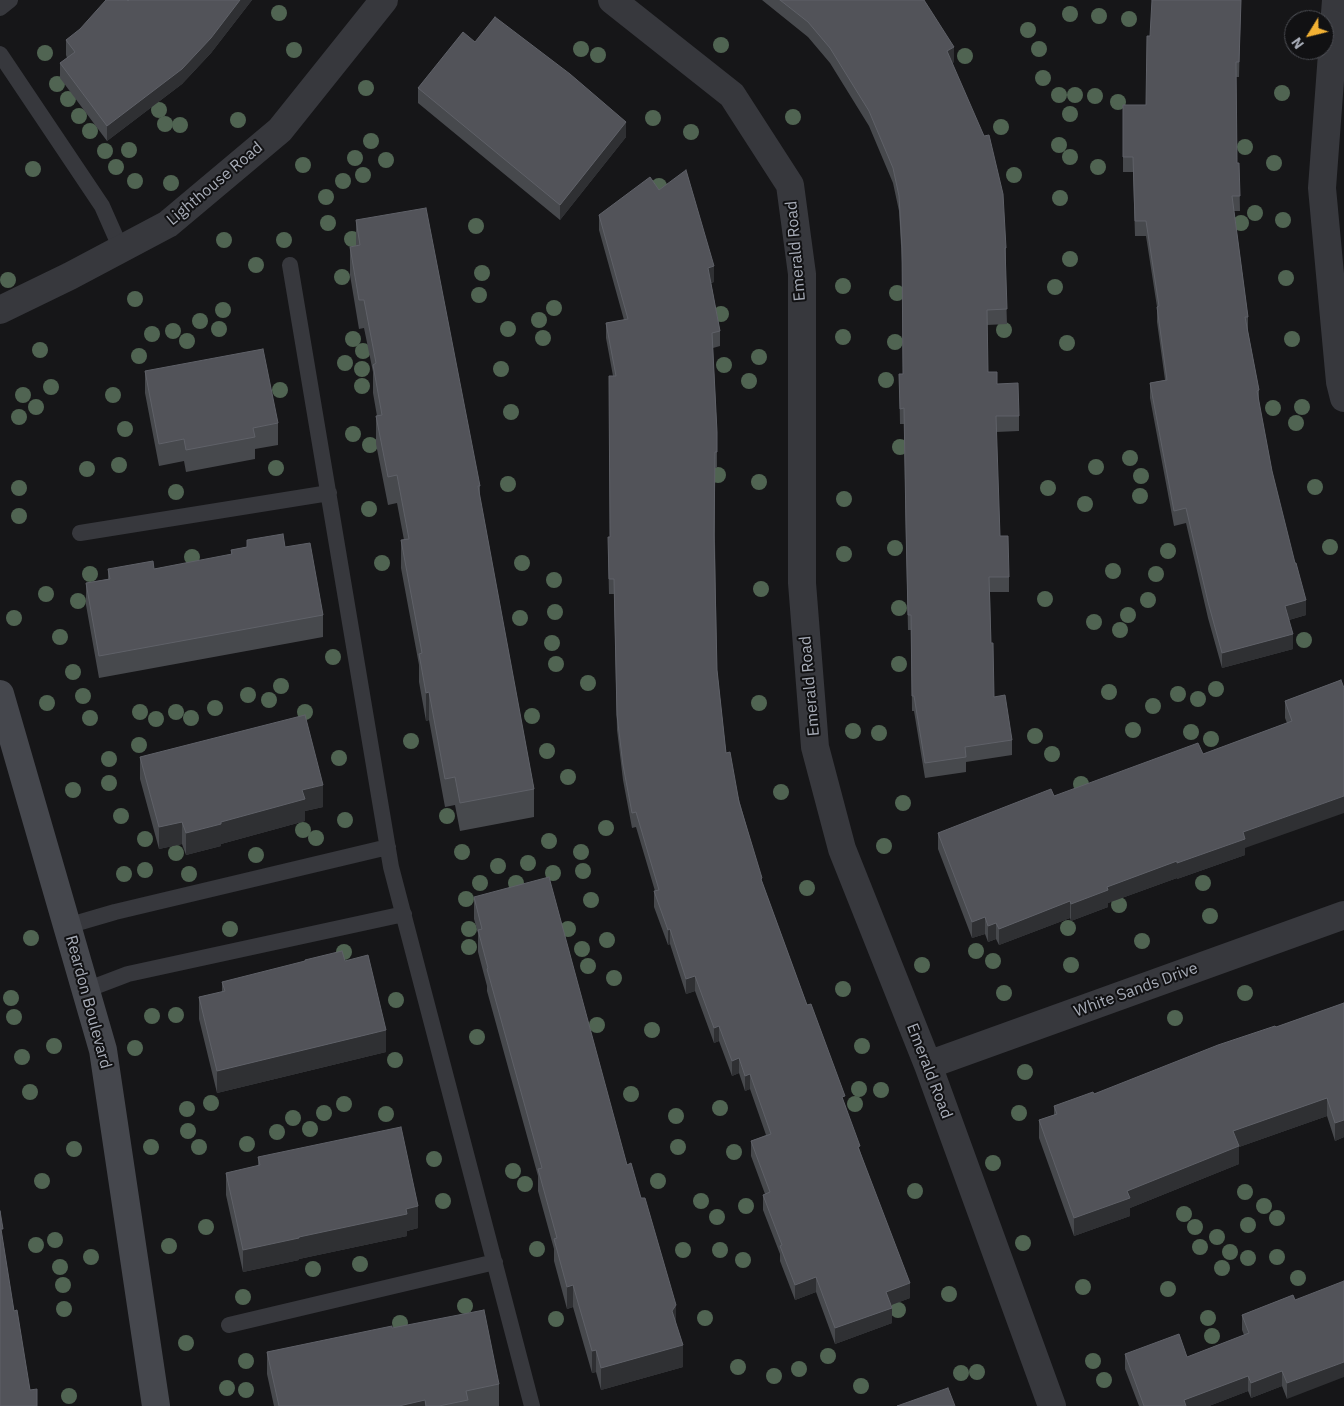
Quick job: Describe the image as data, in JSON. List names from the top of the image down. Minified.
{"streets":{"street":["Lighthouse Road","Emerald Road","White Sands Drive","Reardon Boulevard"]},"crossings":[["Emerald Road","White Sands Drive"]],"north":"bottom left"}
